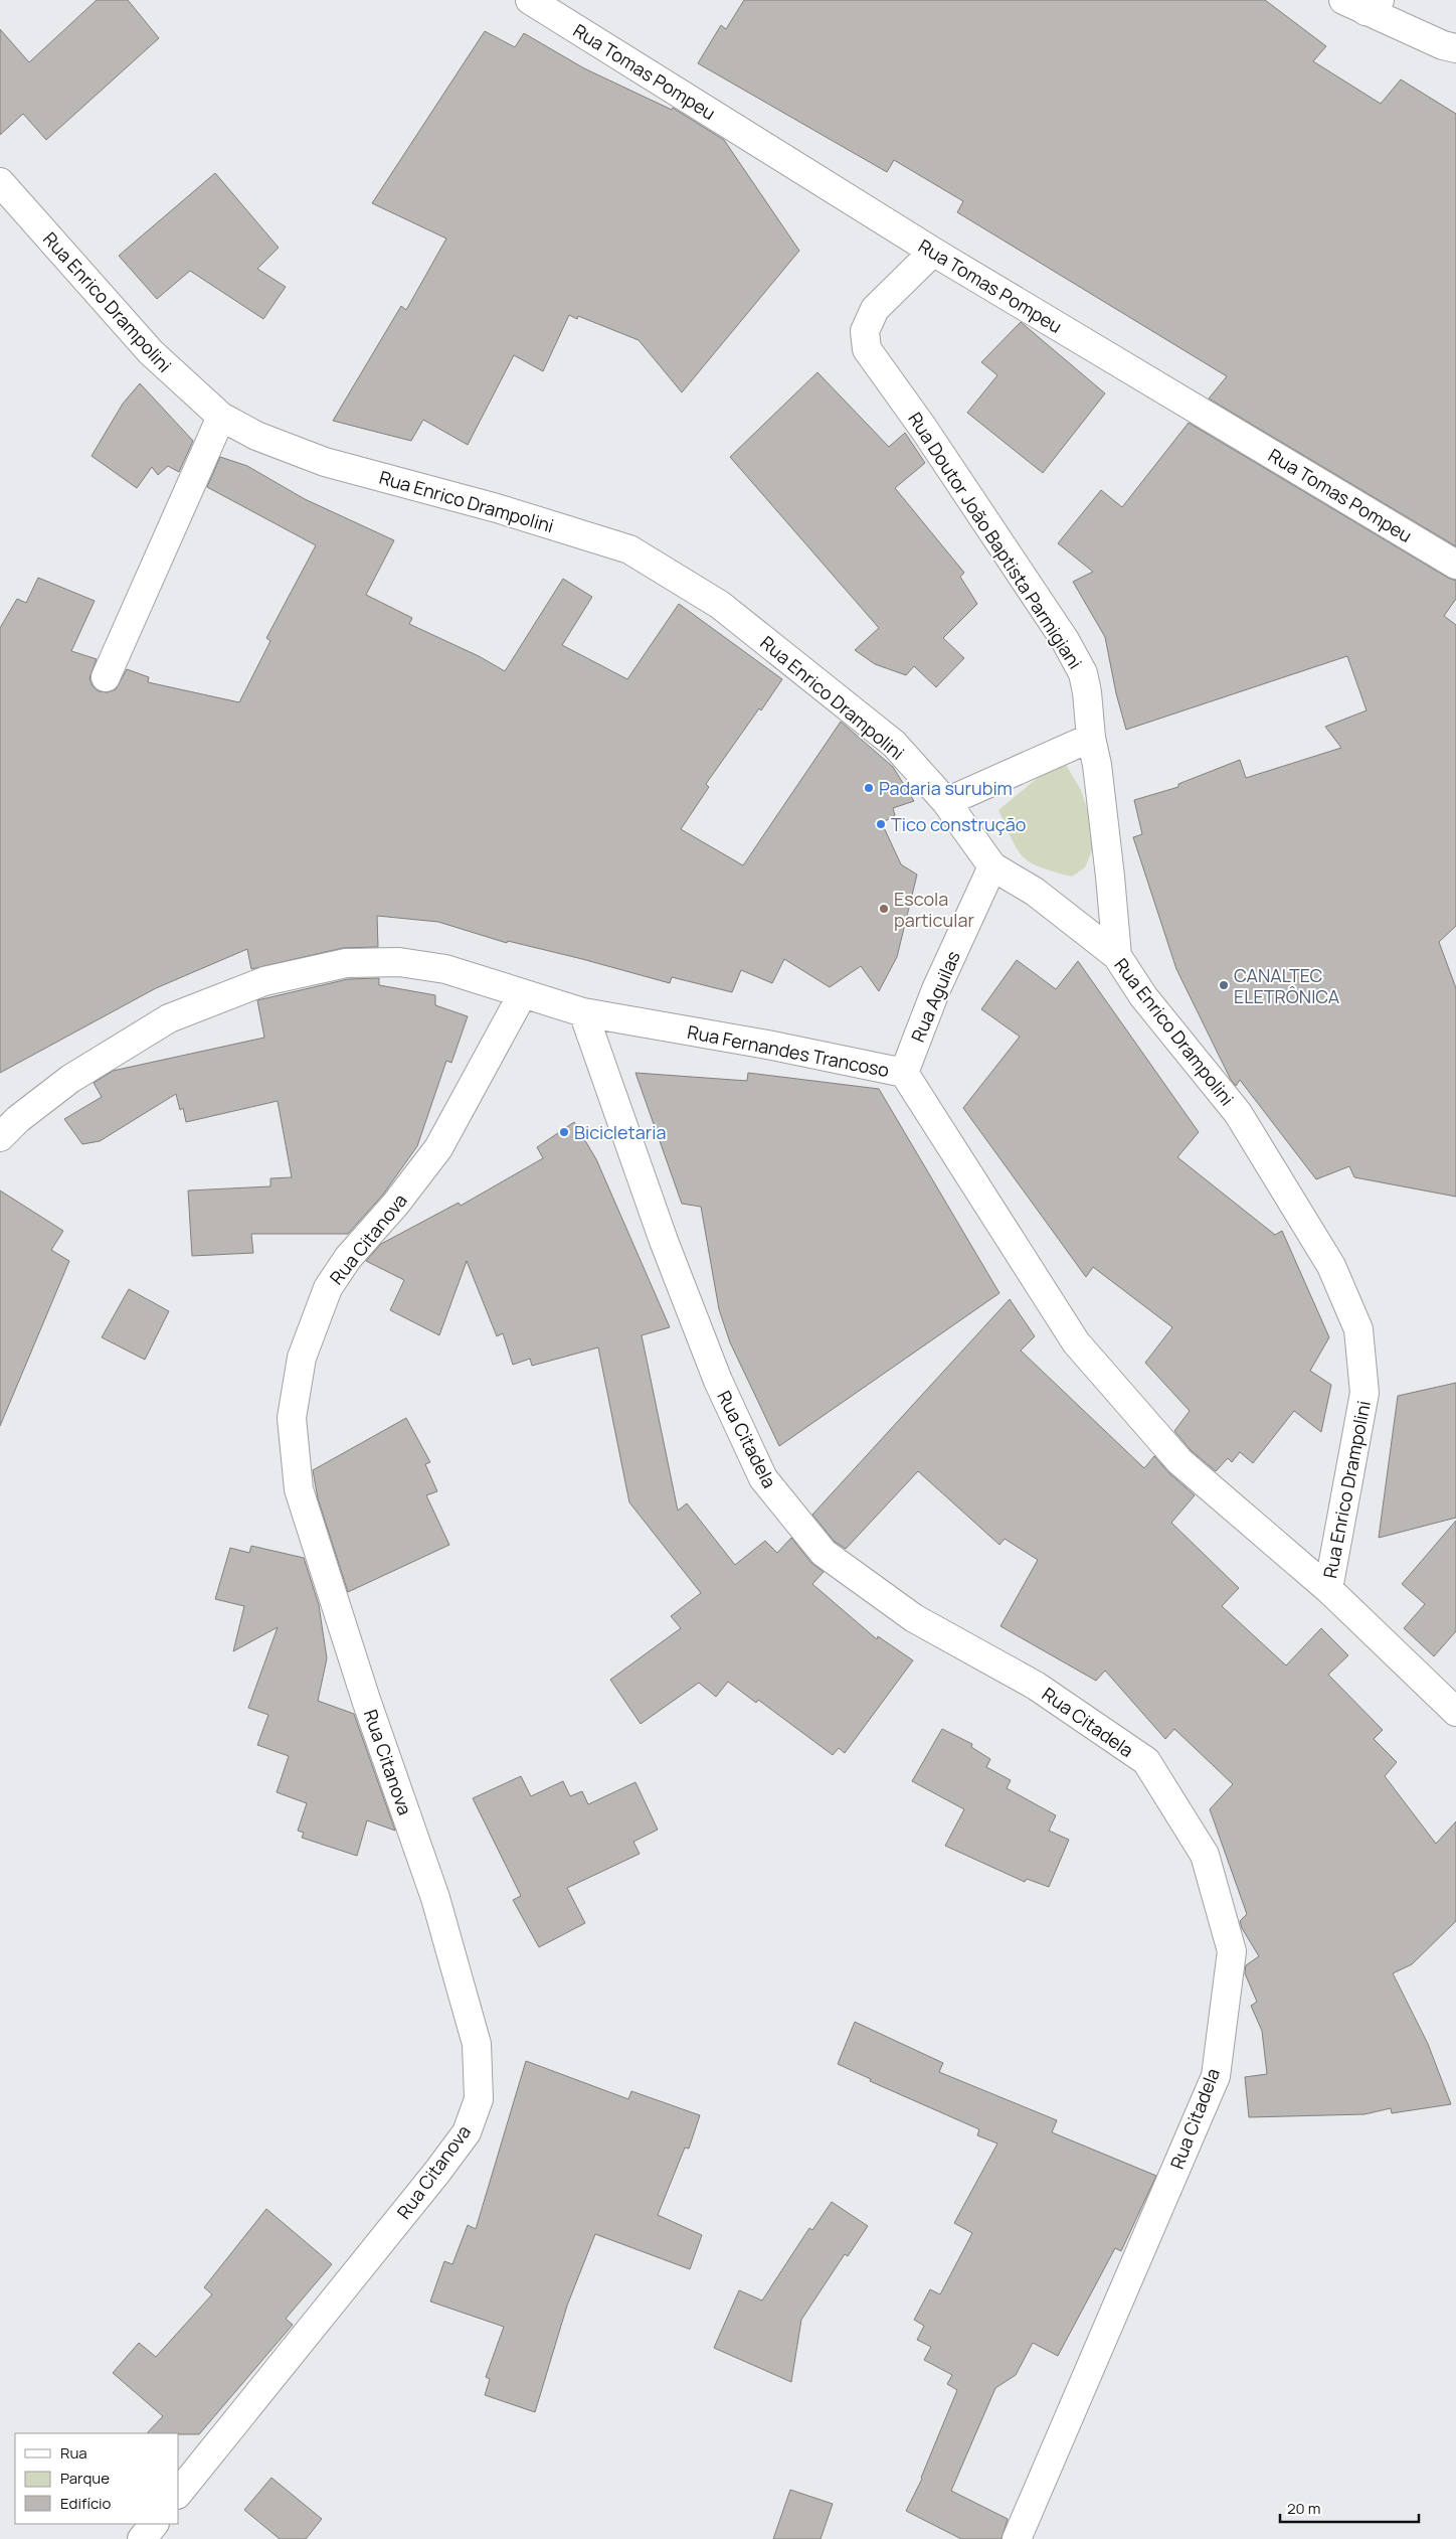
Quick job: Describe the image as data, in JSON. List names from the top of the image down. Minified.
{"streets":{"street":["Rua Tomas Pompeu","Rua Enrico Drampolini","Rua Doutor João Baptista Parmigiani","Rua Aguilas","Rua Fernandes Trancoso","Rua Citanova","Rua Citadela"]},"crossings":[["Rua Tomas Pompeu","Rua Doutor João Baptista Parmigiani"],["Rua Enrico Drampolini","Rua Doutor João Baptista Parmigiani"],["Rua Enrico Drampolini","Rua Aguilas"],["Rua Enrico Drampolini","Rua Fernandes Trancoso"],["Rua Aguilas","Rua Fernandes Trancoso"],["Rua Fernandes Trancoso","Rua Citanova"],["Rua Fernandes Trancoso","Rua Citadela"]],"places":["Padaria surubim","Tico construção","Escola particular","CANALTEC ELETRÔNICA","Bicicletaria"],"legend":["Rua","Parque","Edifício"],"scale_bar":"20 m"}
